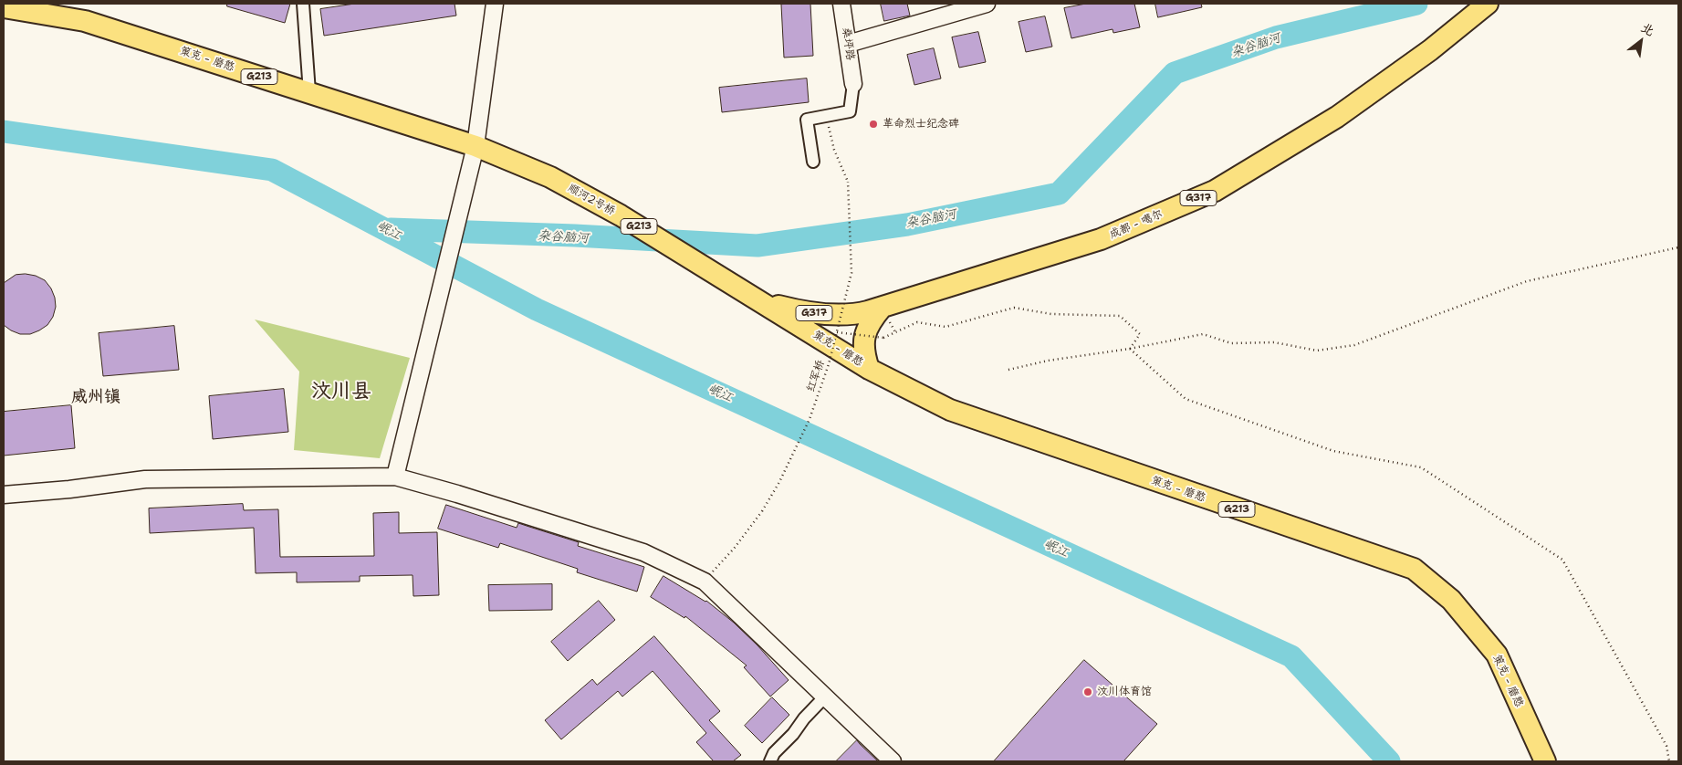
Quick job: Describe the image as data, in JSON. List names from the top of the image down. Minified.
{"streets":{"highway":["策克 - 磨憨","G213","G317","顺河2号桥","成都 - 噶尔"],"street":["桑坪路"],"path":["红军桥"]},"crossings":[["策克 - 磨憨","顺河2号桥"],["策克 - 磨憨","成都 - 噶尔"],["顺河2号桥","成都 - 噶尔"]],"districts":["汶川县","威州镇"],"water":["杂谷脑河","岷江"],"places":["革命烈士纪念碑","汶川体育馆"],"north":"top right"}
